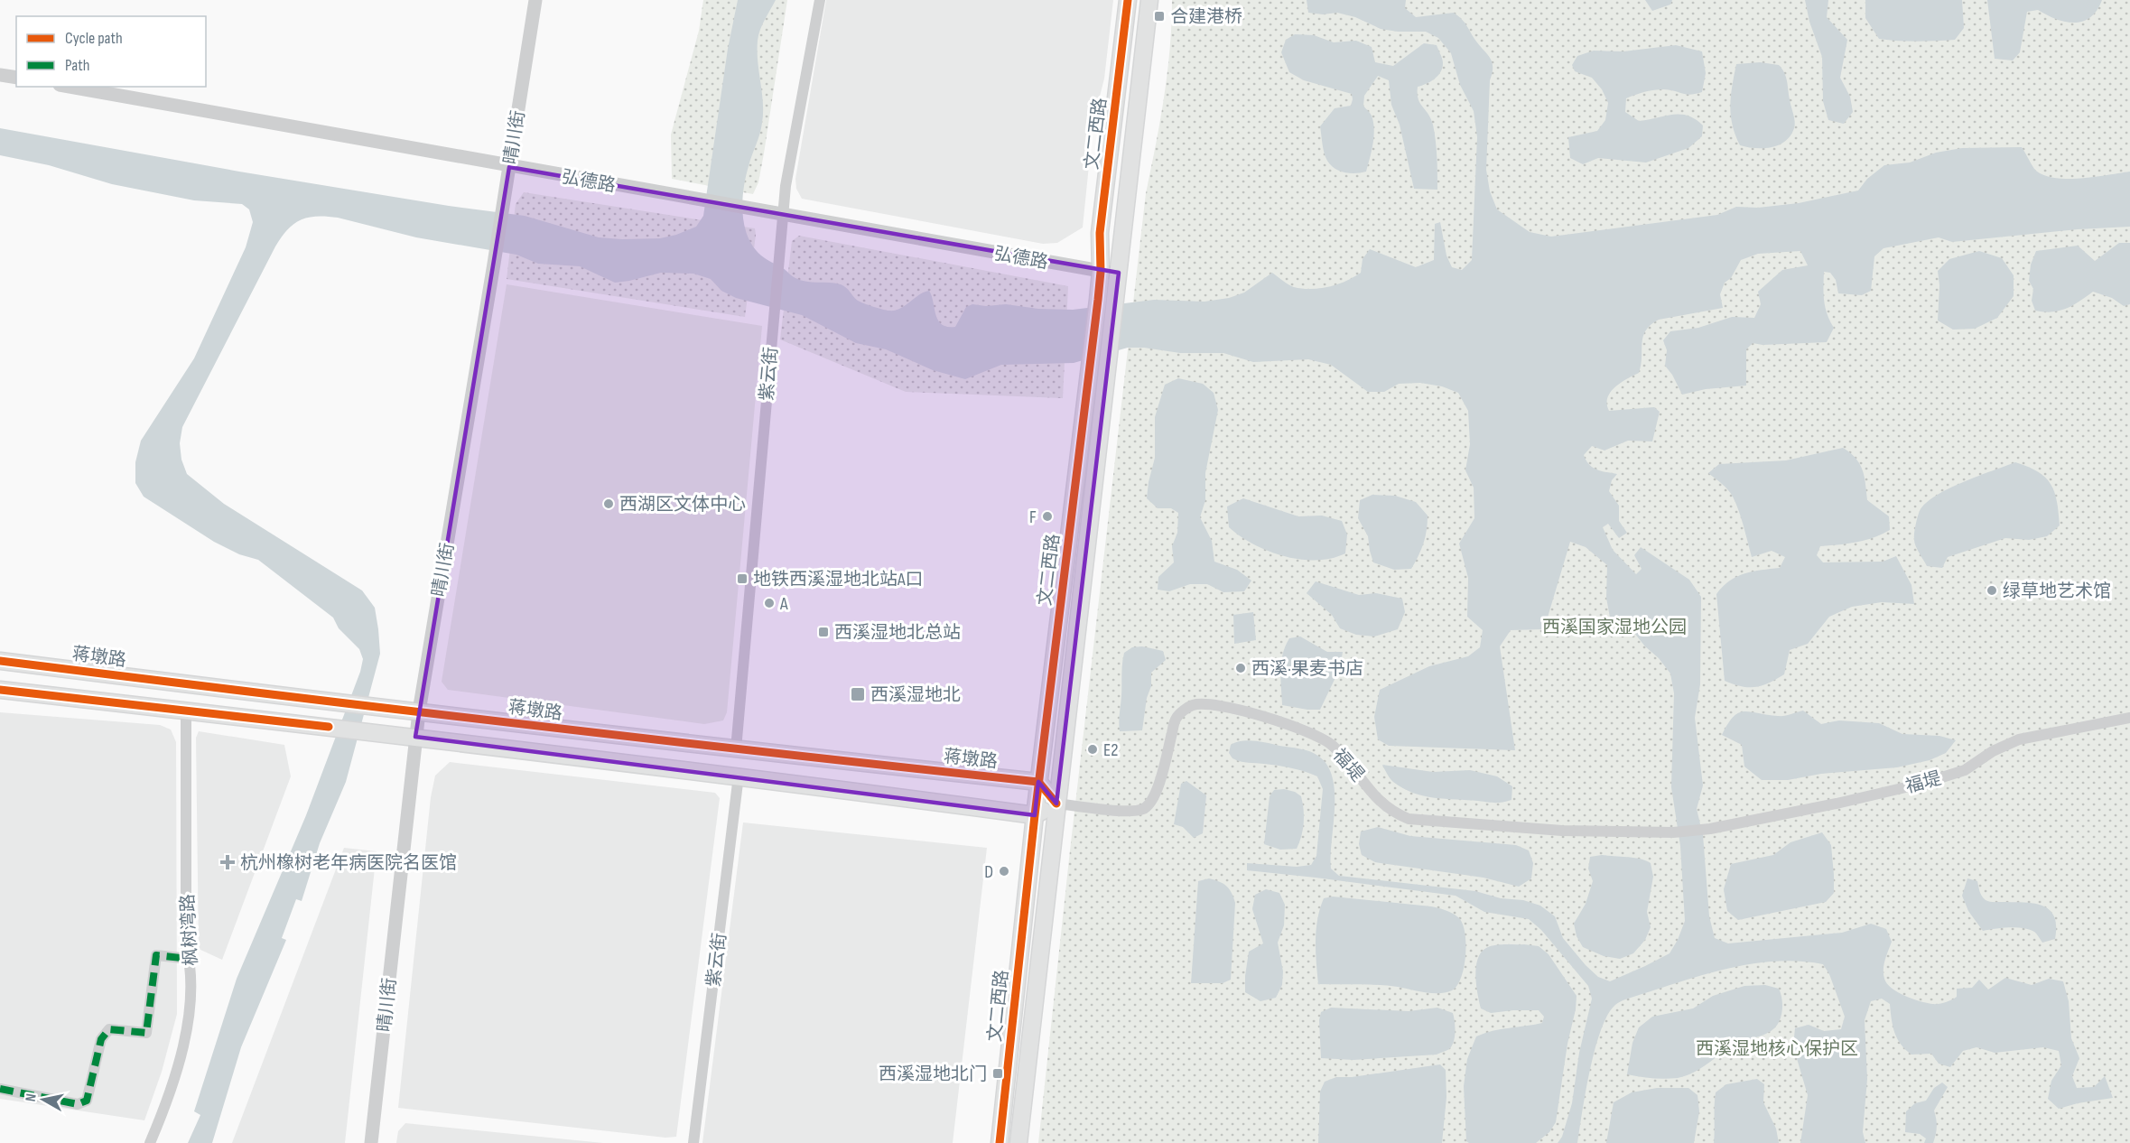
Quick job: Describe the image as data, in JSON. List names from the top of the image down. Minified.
{"streets":{"main road":["文二西路","蒋墩路"],"street":["晴川街","弘德路","紫云街","福堤","枫树湾路"]},"crossings":[["文二西路","弘德路"],["文二西路","蒋墩路"],["文二西路","福堤"],["晴川街","弘德路"],["晴川街","蒋墩路"],["弘德路","紫云街"],["紫云街","蒋墩路"]],"parks":["西溪国家湿地公园","西溪湿地核心保护区"],"places":{"transit":["合建港桥","地铁西溪湿地北站A口","西溪湿地北总站","西溪湿地北","西溪湿地北门"],"other":["西湖区文体中心","F","绿草地艺术馆","A","西溪·果麦书店","E2","D"],"health":["杭州橡树老年病医院名医馆"]},"legend":["Cycle path","Path"],"north":"left"}
